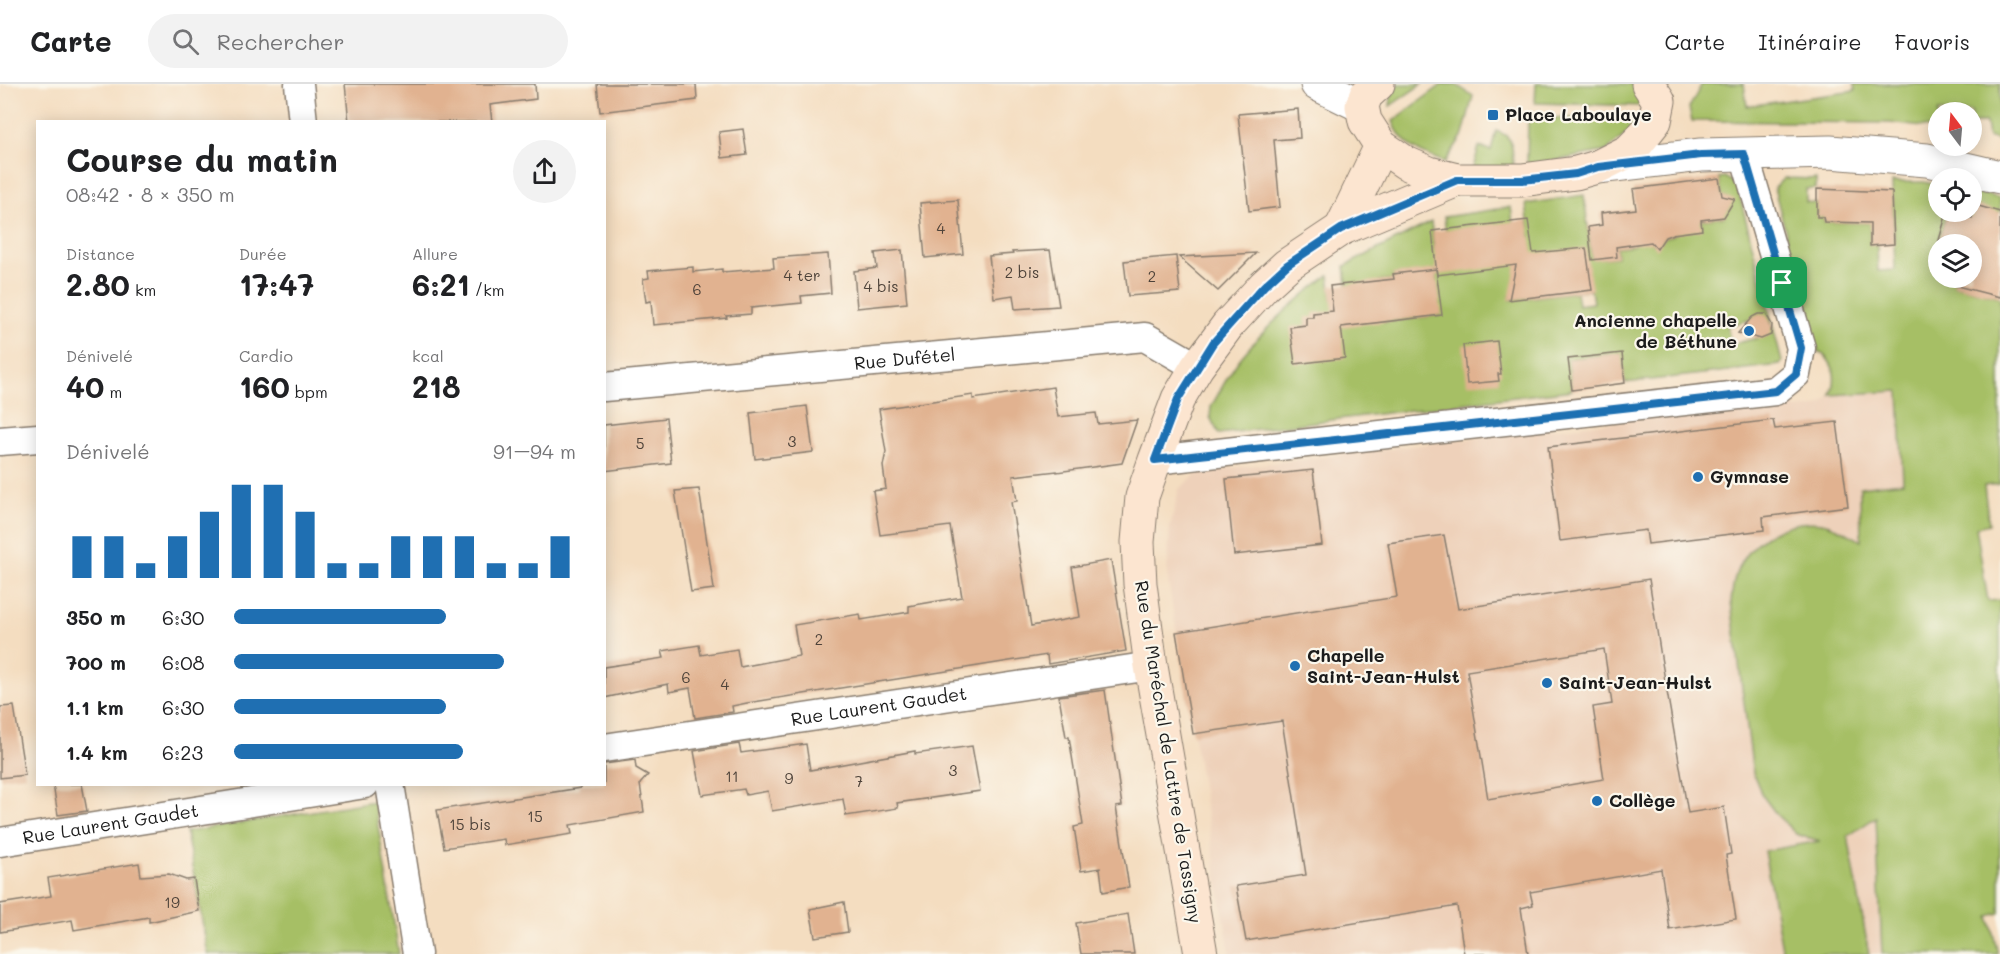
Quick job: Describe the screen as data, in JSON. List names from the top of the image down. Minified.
{"streets":{"main road":["Rue du Maréchal de Lattre de Tassigny"],"street":["Rue Dufétel","Rue Laurent Gaudet"]},"crossings":[["Rue Dufétel","Rue du Maréchal de Lattre de Tassigny"],["Rue Laurent Gaudet","Rue du Maréchal de Lattre de Tassigny"]],"places":{"transit":["Place Laboulaye"],"other":["Ancienne chapelle de Béthune","Gymnase","Chapelle Saint-Jean-Hulst","Saint-Jean-Hulst","Collège"]},"house_numbers":["4","2 bis","4 ter","2","4 bis","6","3","5","2","6","4","3","11","9","7","15","15 bis","19"],"north":"top","page":{"header":"Carte","search":"Rechercher","nav":["Carte","Itinéraire","Favoris"],"heading":["Course du matin","08:42 · 8 × 350 m"],"stats":[["Distance","2.80 km"],["Durée","17:47"],["Allure","6:21 /km"],["Dénivelé","40 m"],["Cardio","160 bpm"],["kcal","218"]],"chart":["Dénivelé","91–94 m"],"list":[{"name":"350 m","note":"6:30"},{"name":"700 m","note":"6:08"},{"name":"1.1 km","note":"6:30"},{"name":"1.4 km","note":"6:23"}]}}
